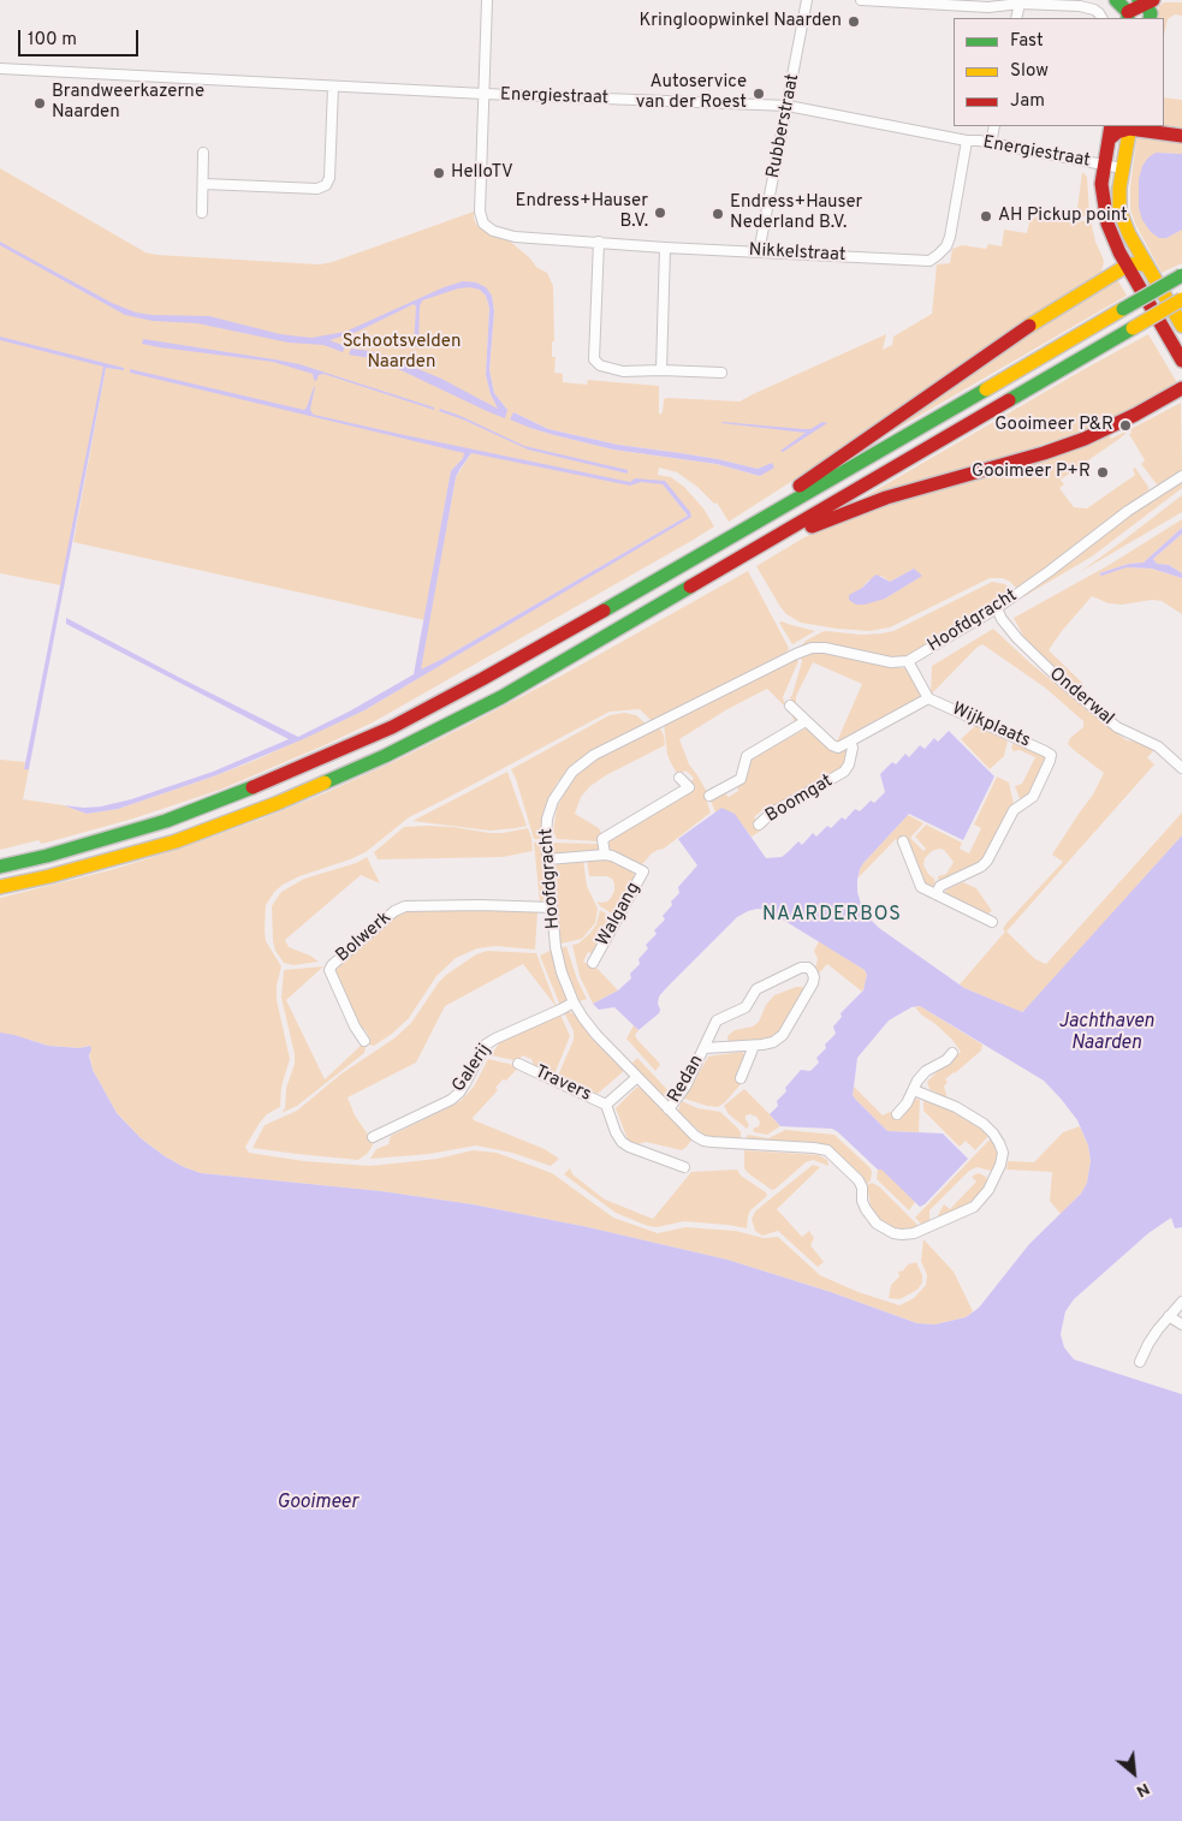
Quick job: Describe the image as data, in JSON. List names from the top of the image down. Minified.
{"streets":{"street":["Energiestraat","Rubberstraat","Nikkelstraat","Hoofdgracht","Onderwal","Wijkplaats","Boomgat","Walgang","Bolwerk","Galerij","Redan","Travers"]},"crossings":[["Energiestraat","Rubberstraat"],["Energiestraat","Nikkelstraat"],["Rubberstraat","Nikkelstraat"],["Hoofdgracht","Onderwal"],["Hoofdgracht","Walgang"],["Hoofdgracht","Bolwerk"],["Hoofdgracht","Galerij"],["Hoofdgracht","Redan"],["Hoofdgracht","Travers"]],"districts":["NAARDERBOS"],"water":["Jachthaven Naarden","Gooimeer"],"parks":["Schootsvelden Naarden"],"places":["Kringloopwinkel Naarden","Autoservice van der Roest","Brandweerkazerne Naarden","HelloTV","Endress+Hauser B.V.","Endress+Hauser Nederland B.V.","AH Pickup point","Gooimeer P&R","Gooimeer P+R"],"legend":["Fast","Slow","Jam"],"scale_bar":"100 m","north":"bottom right"}
